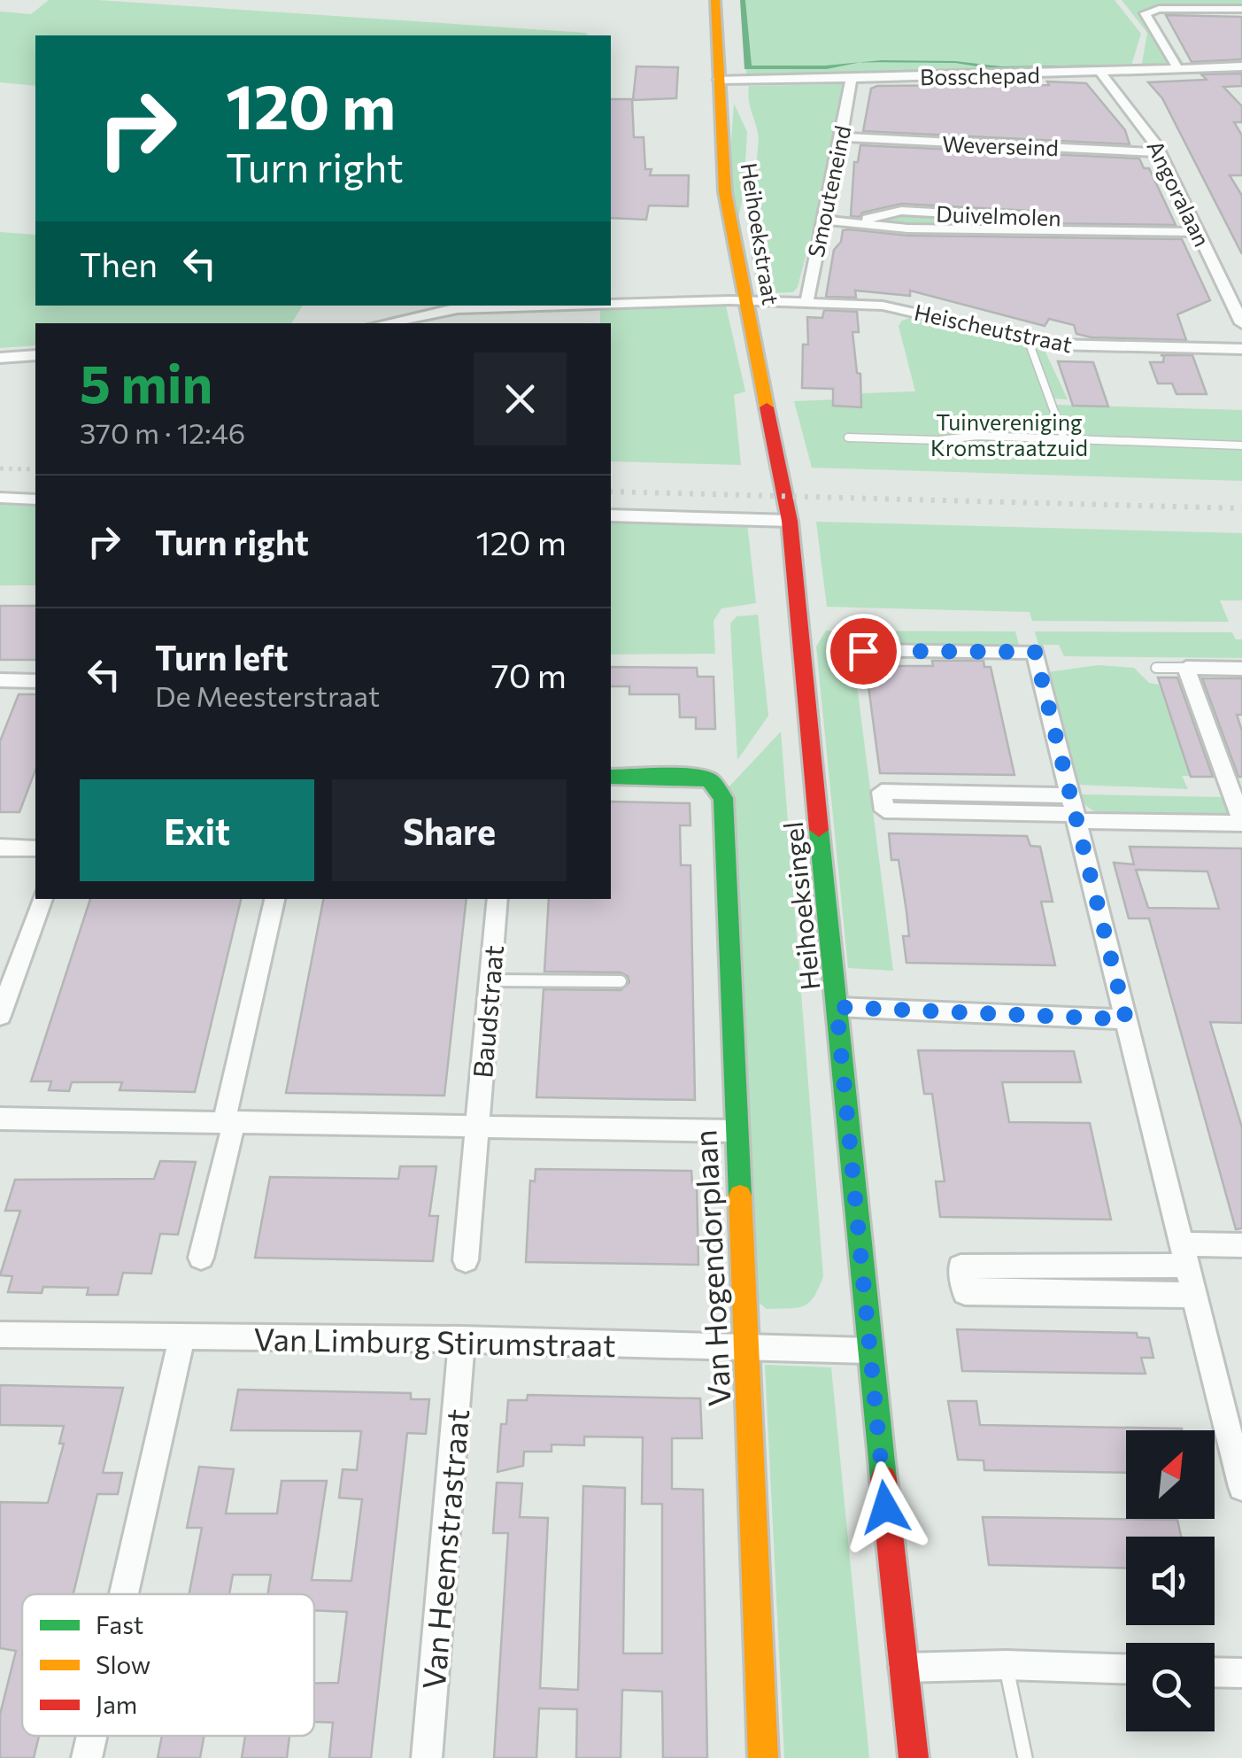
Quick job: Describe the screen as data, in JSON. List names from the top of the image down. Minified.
{"streets":{"street":["Bosschepad","Weverseind","Smouteneind","Angoralaan","Duivelmolen","Heihoekstraat","Heischeutstraat","Heihoeksingel","Baudstraat","Van Hogendorplaan","Van Limburg Stirumstraat","Van Heemstrastraat"]},"crossings":[["Bosschepad","Smouteneind"],["Bosschepad","Angoralaan"],["Bosschepad","Heihoekstraat"],["Weverseind","Smouteneind"],["Weverseind","Angoralaan"],["Smouteneind","Duivelmolen"],["Smouteneind","Heischeutstraat"],["Angoralaan","Duivelmolen"],["Heihoekstraat","Heischeutstraat"],["Heihoekstraat","Heihoeksingel"],["Heihoeksingel","Van Limburg Stirumstraat"],["Van Hogendorplaan","Van Limburg Stirumstraat"],["Van Limburg Stirumstraat","Van Heemstrastraat"]],"parks":["Tuinvereniging Kromstraatzuid"],"legend":["Fast","Slow","Jam"],"north":"top right","page":{"turn":["120 m","Turn right"],"then":"Then","heading":["5 min","370 m · 12:46"],"list":[{"name":"Turn right","value":"120 m"},{"name":"Turn left","note":"De Meesterstraat","value":"70 m"}],"buttons":["Exit","Share"]}}
